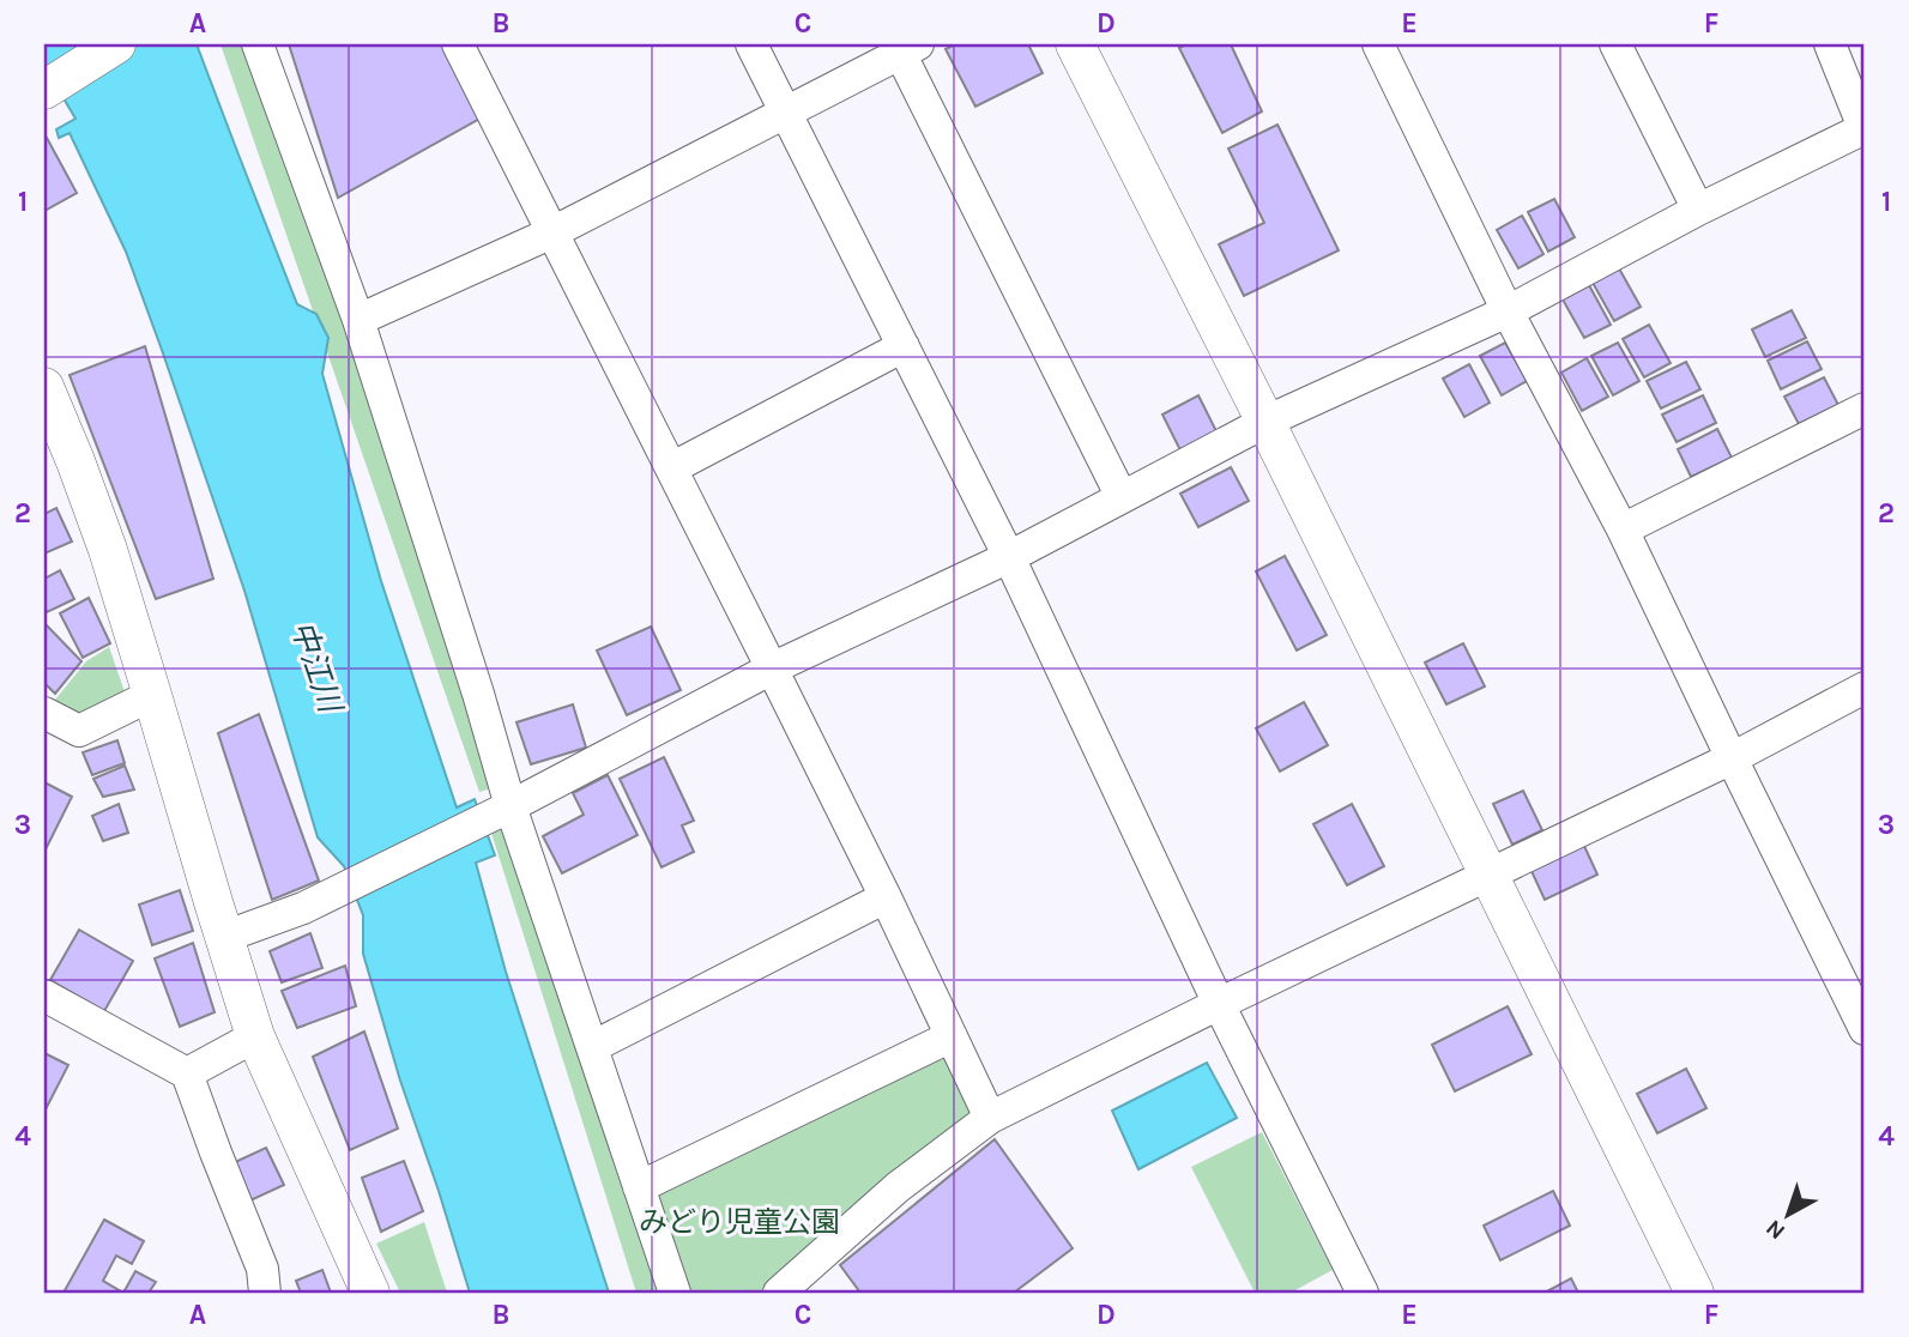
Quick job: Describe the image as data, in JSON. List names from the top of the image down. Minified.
{"water":["中江川"],"parks":["みどり児童公園"],"north":"bottom left","grid":{"columns":["A","B","C","D","E","F"],"rows":["1","2","3","4"]}}
